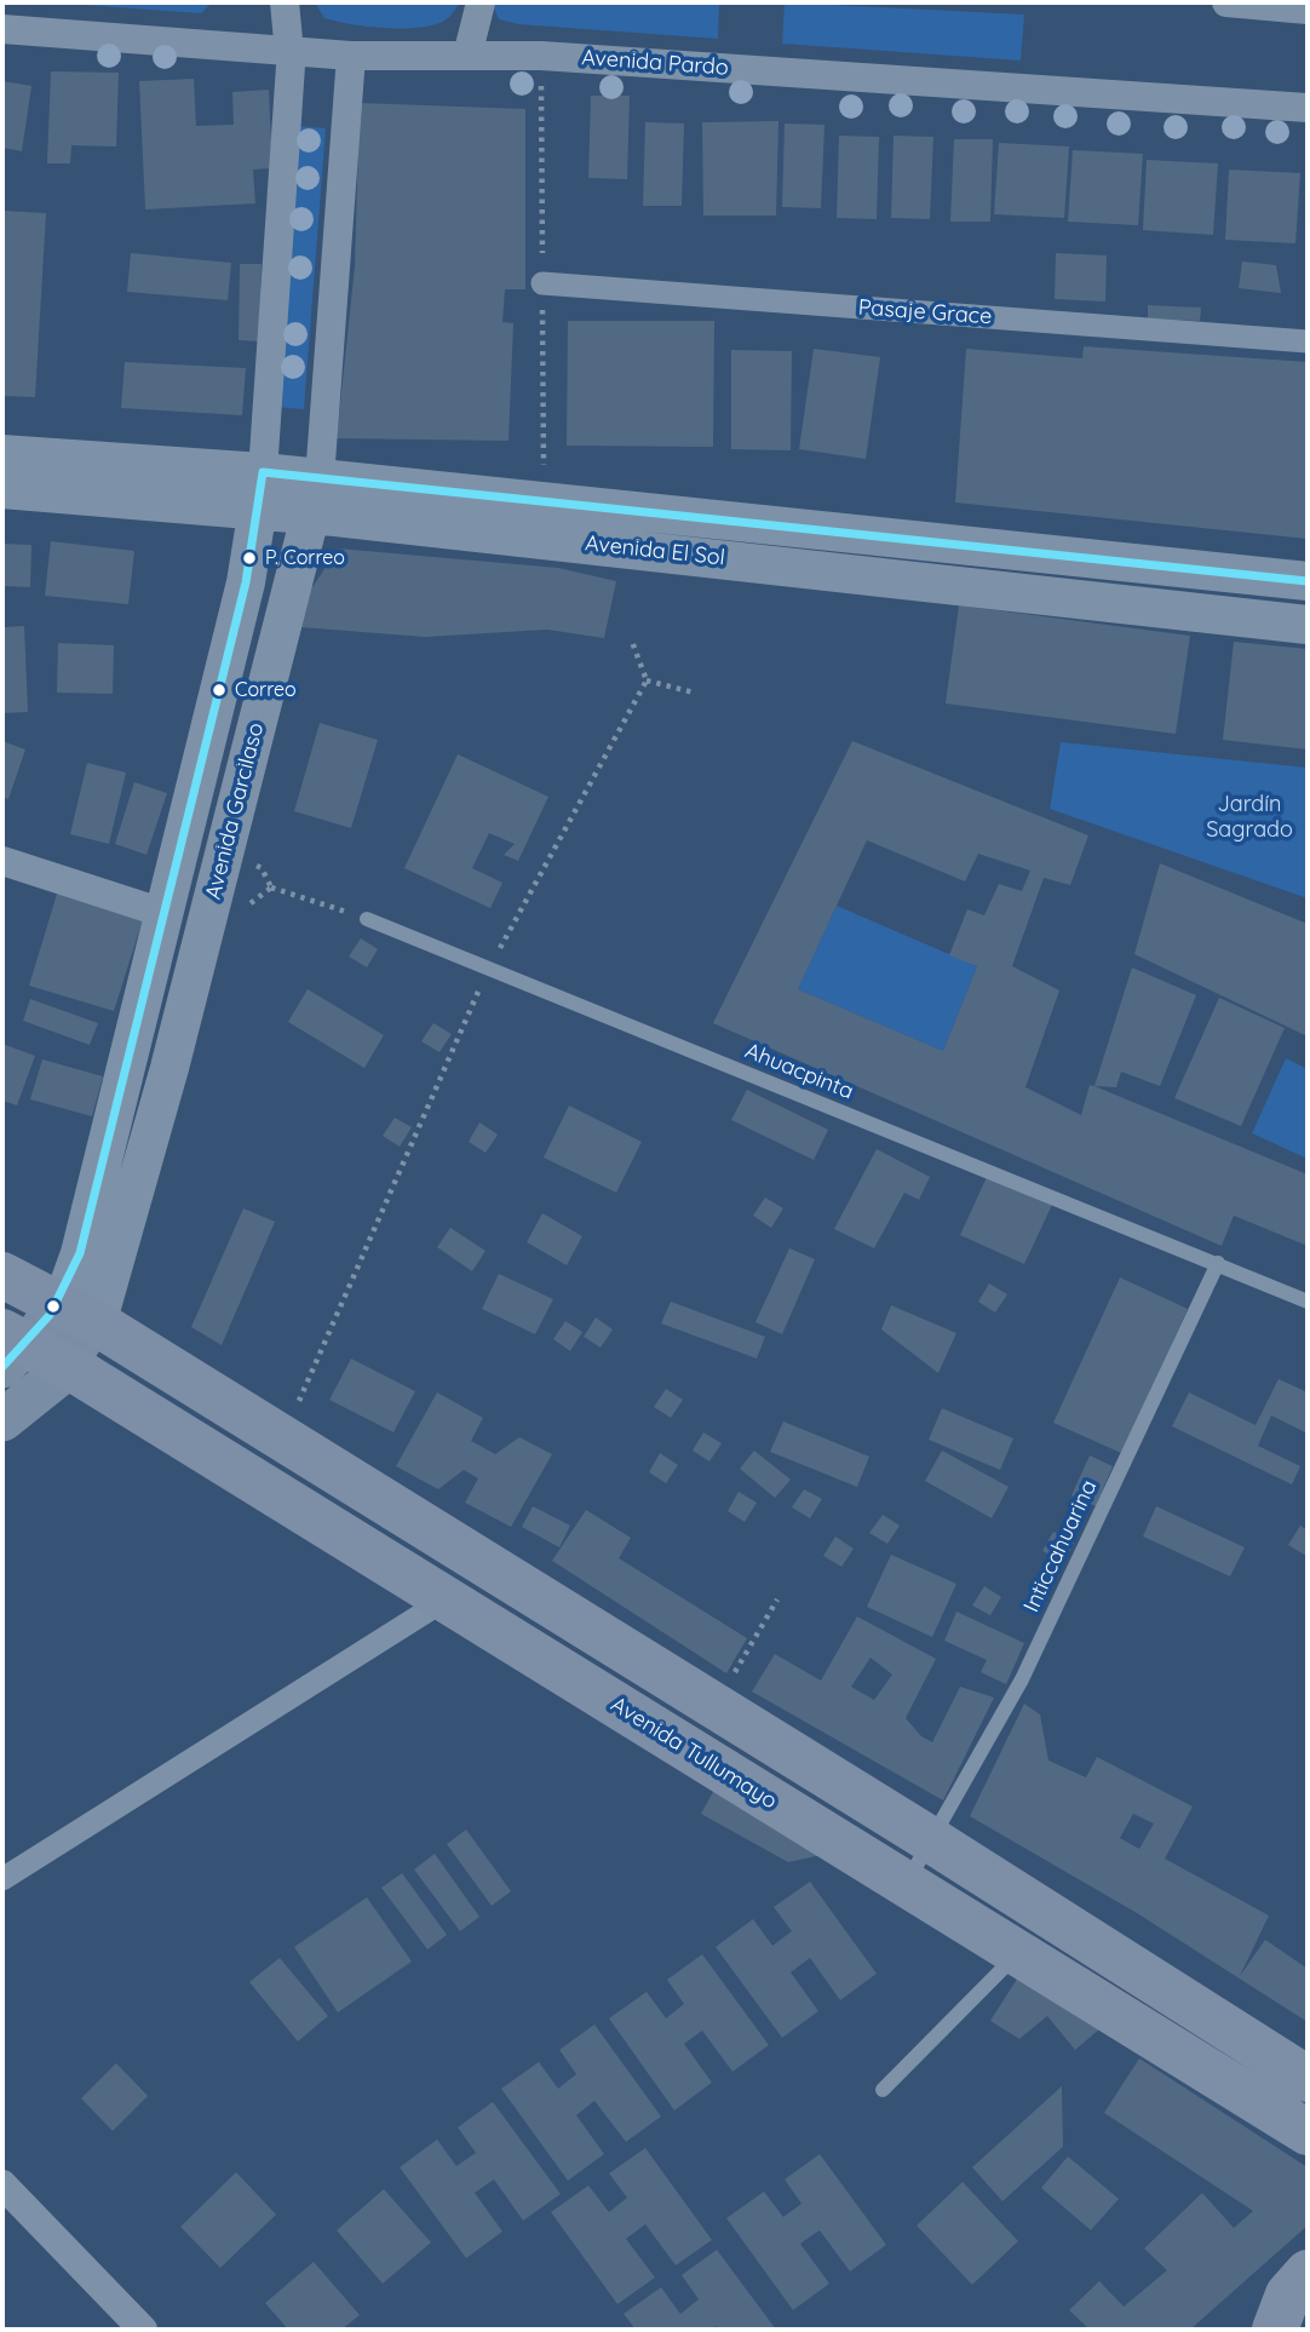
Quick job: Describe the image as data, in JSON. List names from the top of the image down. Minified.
{"streets":{"main road":["Avenida Garcilaso","Avenida Tullumayo"],"street":["Avenida Pardo","Pasaje Grace","Avenida El Sol"],"lane":["Ahuacpinta","Inticcahuarina"]},"crossings":[["Avenida Pardo","Avenida Garcilaso"],["Avenida El Sol","Avenida Garcilaso"],["Avenida Garcilaso","Avenida Tullumayo"],["Ahuacpinta","Inticcahuarina"],["Inticcahuarina","Avenida Tullumayo"]],"parks":["Jardín Sagrado"],"places":["P. Correo","Correo"]}
